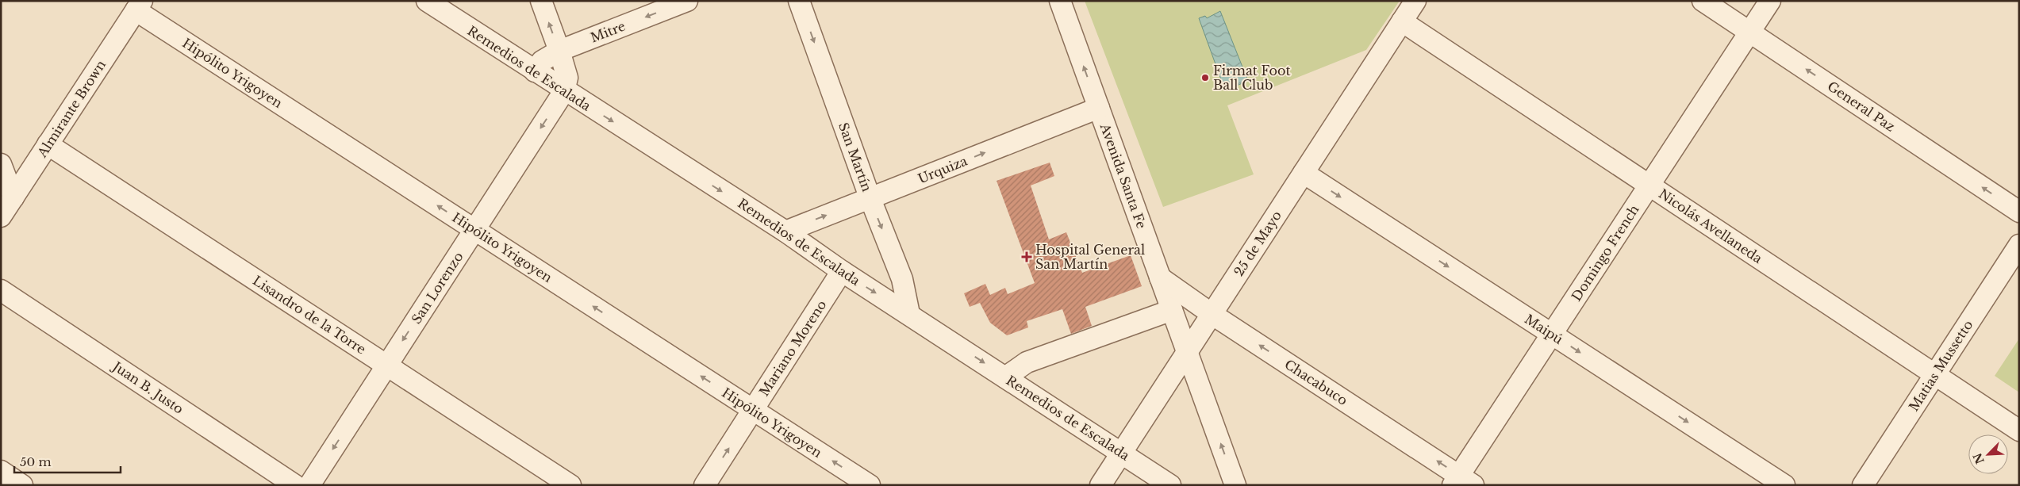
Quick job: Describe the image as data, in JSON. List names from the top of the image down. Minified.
{"streets":{"street":["Mitre","Remedios de Escalada","Hipólito Yrigoyen","General Paz","Almirante Brown","San Martín","Urquiza","Avenida Santa Fe","Nicolás Avellaneda","25 de Mayo","Domingo French","San Lorenzo","Lisandro de la Torre","Maipú","Mariano Moreno","Matias Mussetto","Chacabuco","Juan B. Justo"]},"crossings":[["Mitre","Remedios de Escalada"],["Remedios de Escalada","San Martín"],["Remedios de Escalada","Urquiza"],["Remedios de Escalada","25 de Mayo"],["Remedios de Escalada","San Lorenzo"],["Remedios de Escalada","Mariano Moreno"],["Hipólito Yrigoyen","Almirante Brown"],["Hipólito Yrigoyen","San Lorenzo"],["Hipólito Yrigoyen","Mariano Moreno"],["General Paz","Domingo French"],["Almirante Brown","Lisandro de la Torre"],["San Martín","Urquiza"],["Urquiza","Avenida Santa Fe"],["Avenida Santa Fe","25 de Mayo"],["Avenida Santa Fe","Chacabuco"],["Nicolás Avellaneda","25 de Mayo"],["Nicolás Avellaneda","Domingo French"],["Nicolás Avellaneda","Matias Mussetto"],["25 de Mayo","Maipú"],["25 de Mayo","Chacabuco"],["Domingo French","Maipú"],["Domingo French","Chacabuco"],["San Lorenzo","Lisandro de la Torre"]],"one_way":["Mitre","Remedios de Escalada","Hipólito Yrigoyen","General Paz","San Martín","Urquiza","Avenida Santa Fe","San Lorenzo","Maipú","Mariano Moreno","Chacabuco"],"places":{"other":["Firmat Foot Ball Club"],"health":["Hospital General San Martín"]},"scale_bar":"50 m","north":"bottom left"}
